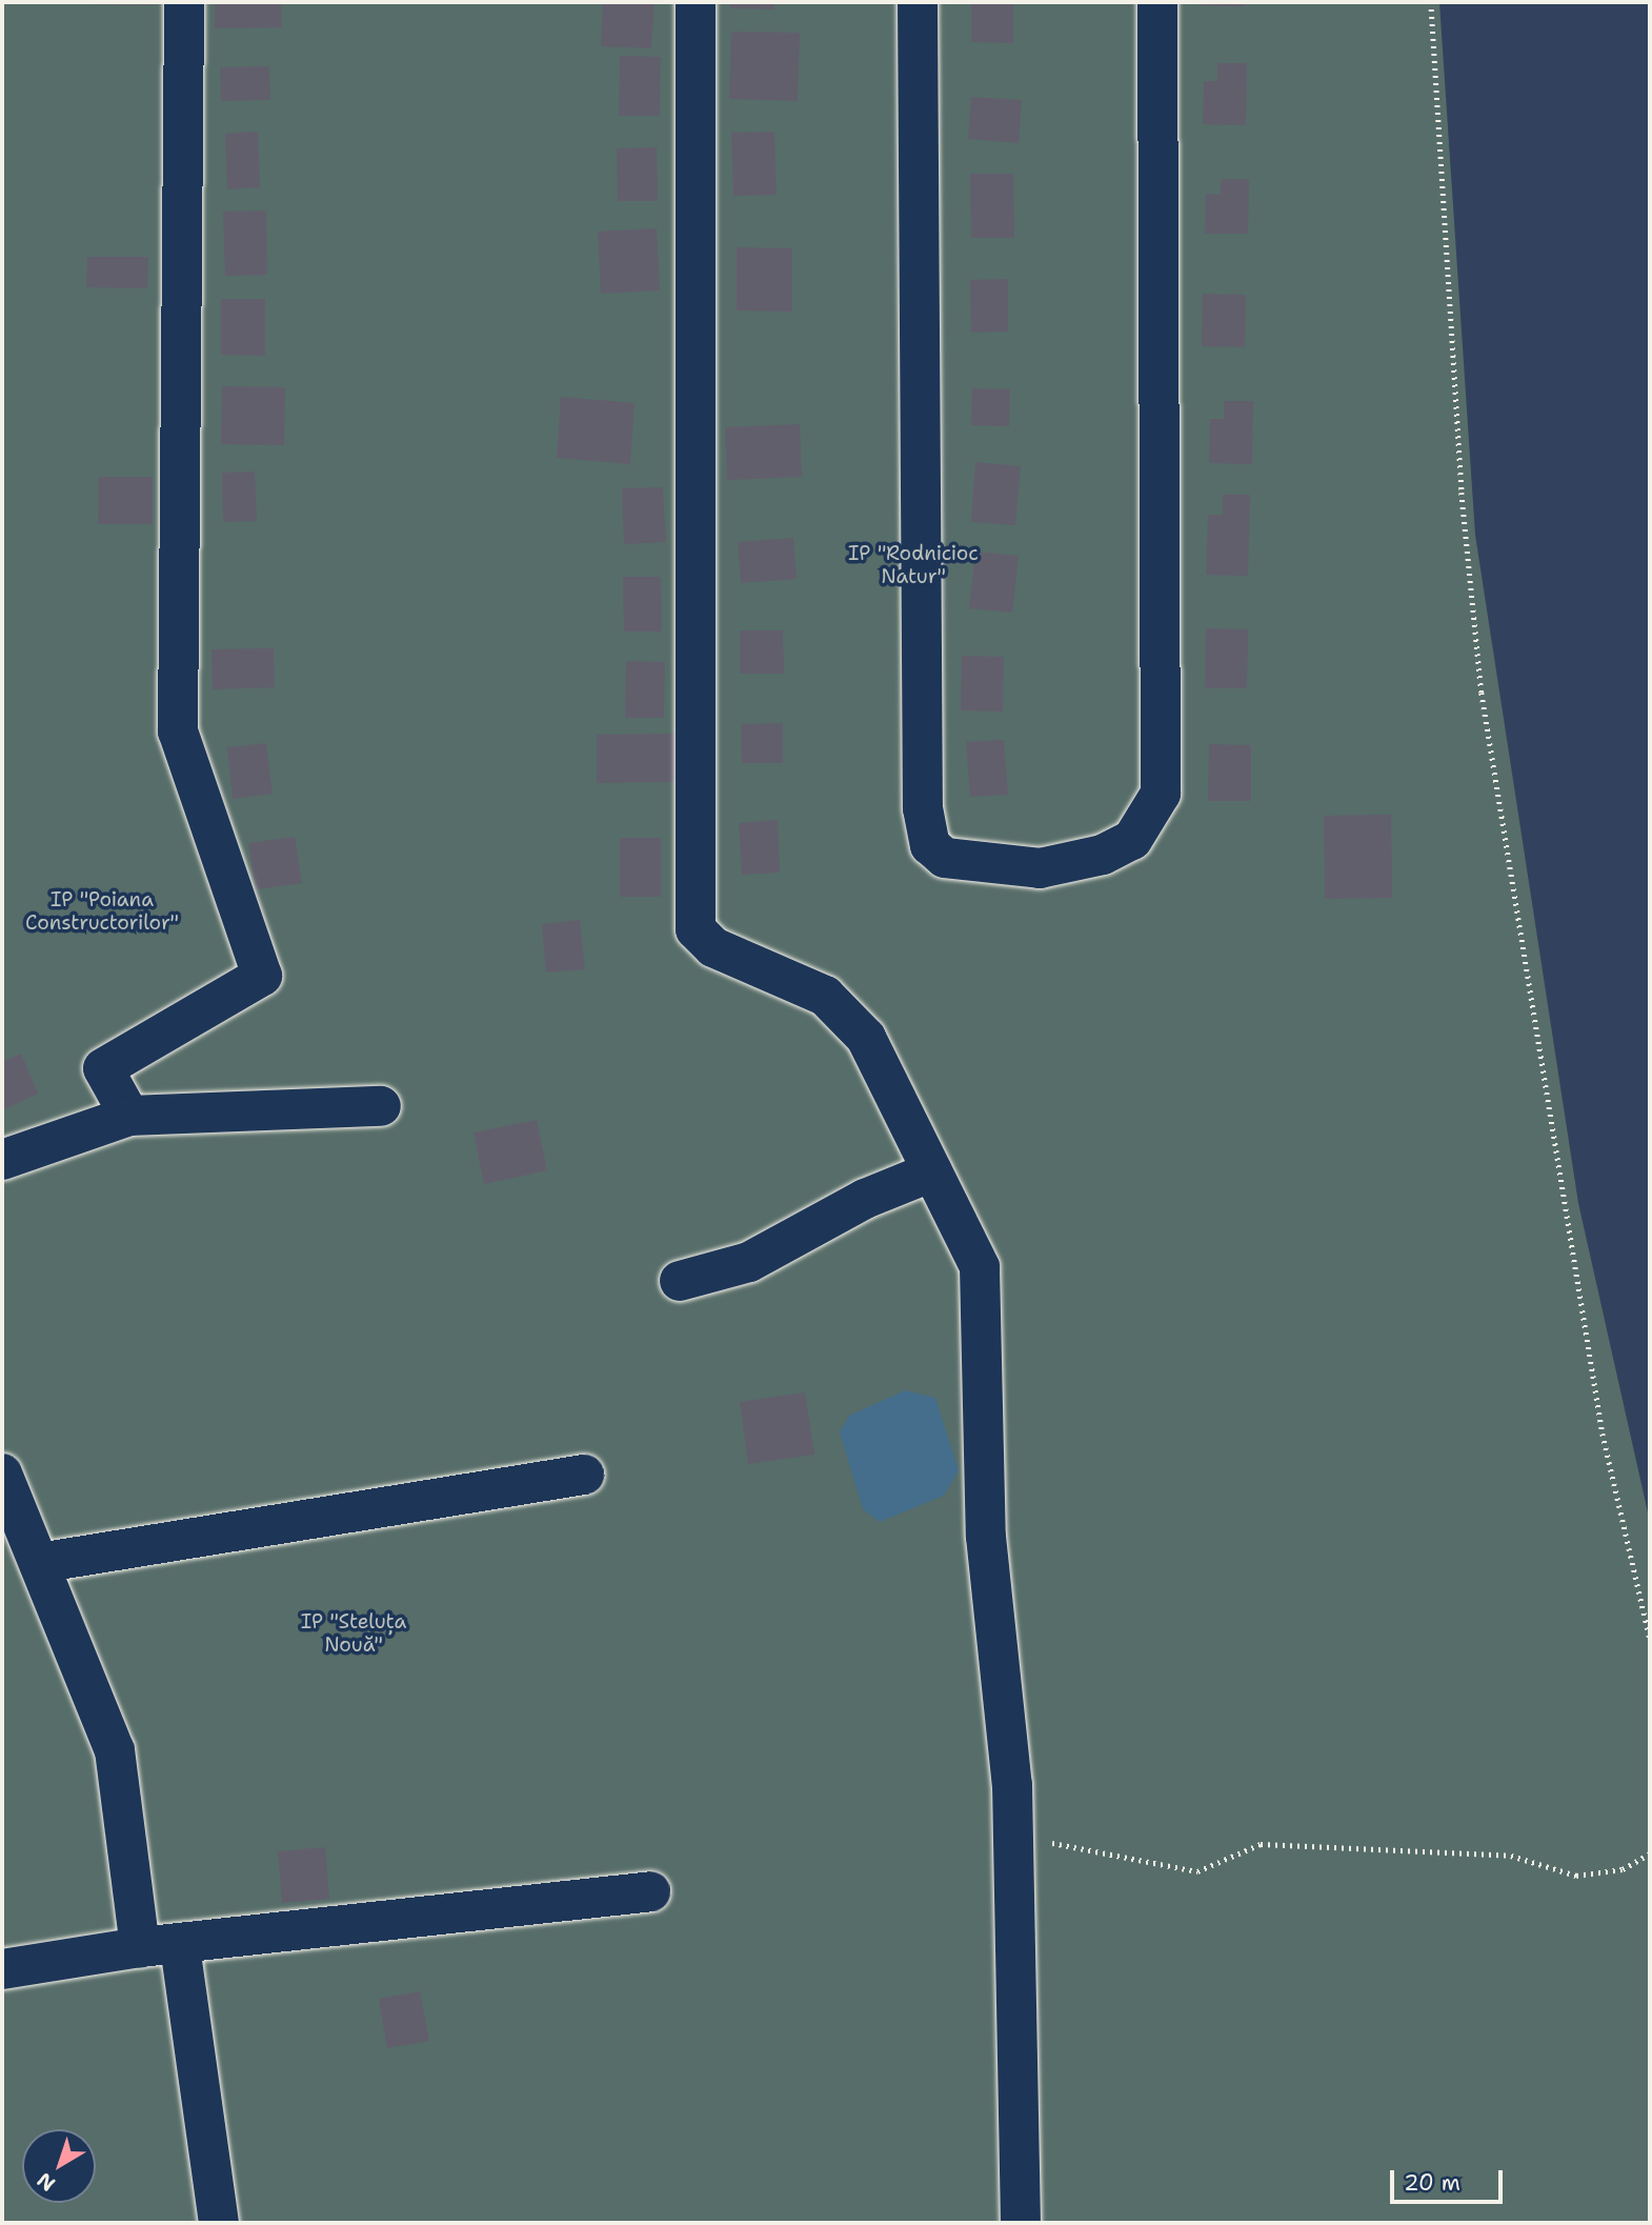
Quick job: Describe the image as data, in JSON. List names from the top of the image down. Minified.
{"parks":["IP \"Rodnicioc Natur\"","IP \"Poiana Constructorilor\"","IP \"Steluța Nouă\""],"scale_bar":"20 m","north":"bottom left"}
